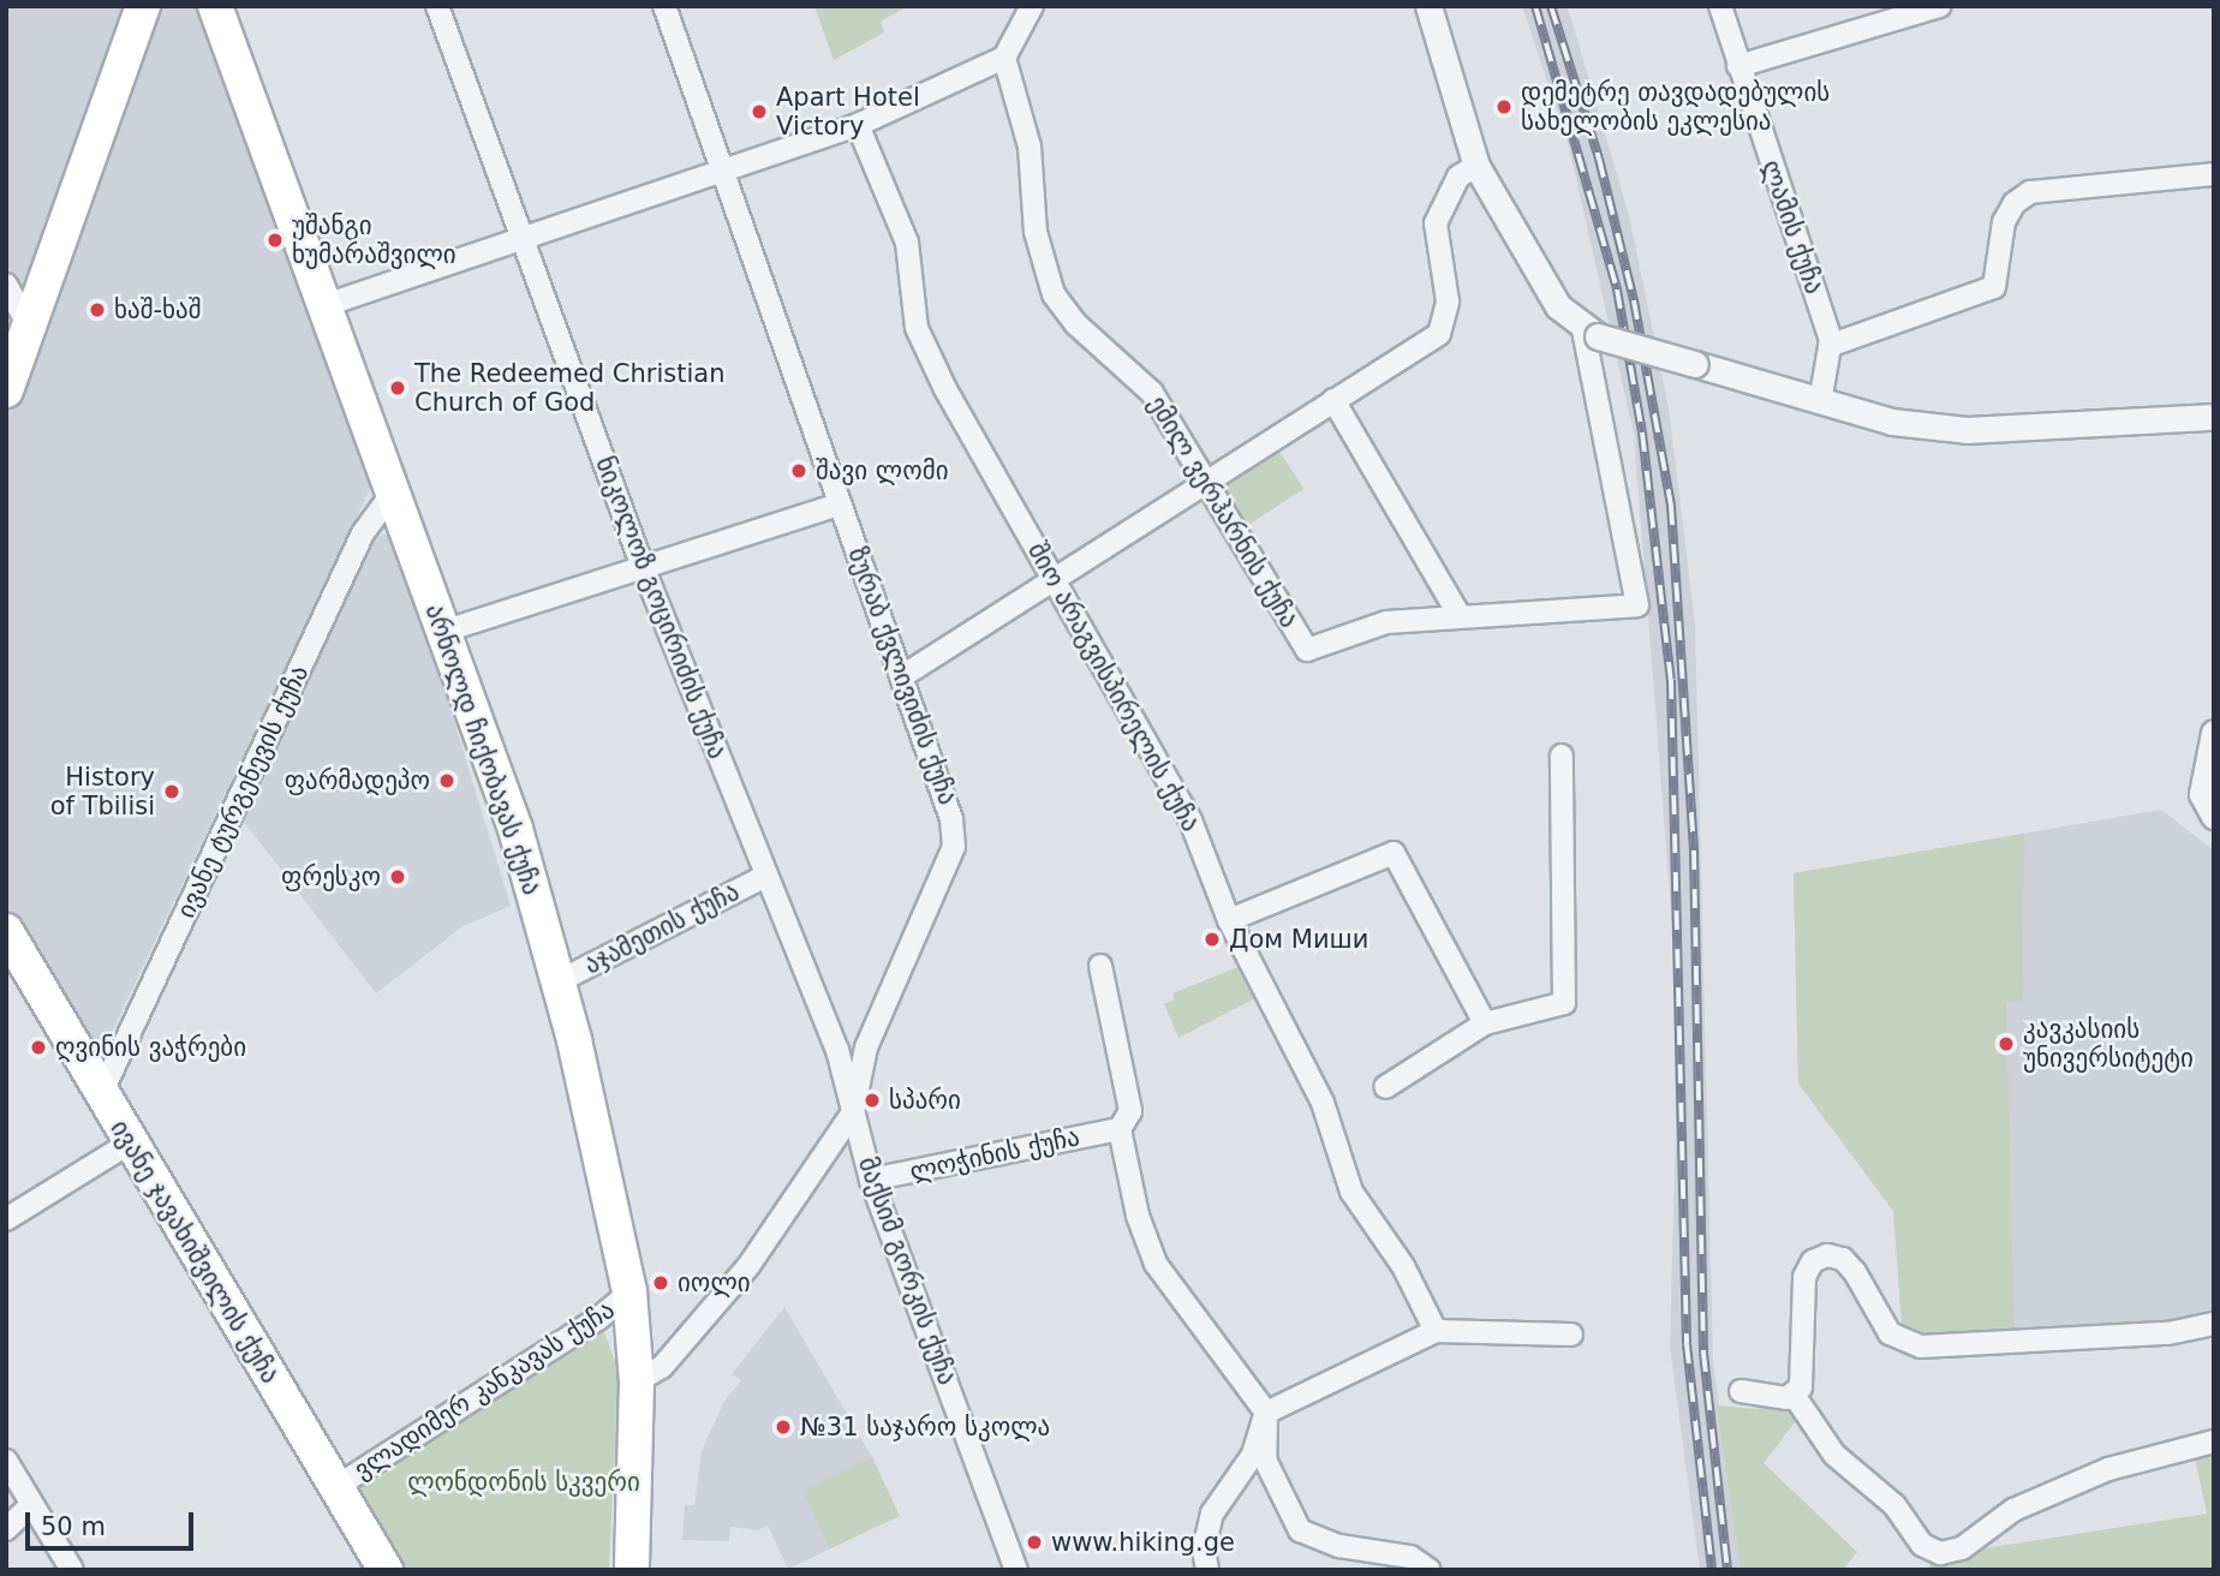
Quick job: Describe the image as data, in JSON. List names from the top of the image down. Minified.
{"streets":{"main road":["არნოლდ ჩიქობავას ქუჩა","ივანე ჯავახიშვილის ქუჩა"],"street":["ლამის ქუჩა","ემილ ვერჰარნის ქუჩა","ნიკოლოზ გოცირიძის ქუჩა","ზურაბ ქვლივიძის ქუჩა","შიო არაგვისპირელის ქუჩა","ივანე ტურგენევის ქუჩა","აჯამეთის ქუჩა","ლოჭინის ქუჩა","მაქსიმ გორკის ქუჩა","ვლადიმერ კანკავას ქუჩა"]},"crossings":[["ნიკოლოზ გოცირიძის ქუჩა","ზურაბ ქვლივიძის ქუჩა"],["ნიკოლოზ გოცირიძის ქუჩა","აჯამეთის ქუჩა"],["ნიკოლოზ გოცირიძის ქუჩა","მაქსიმ გორკის ქუჩა"],["ზურაბ ქვლივიძის ქუჩა","არნოლდ ჩიქობავას ქუჩა"],["ზურაბ ქვლივიძის ქუჩა","მაქსიმ გორკის ქუჩა"],["არნოლდ ჩიქობავას ქუჩა","ივანე ტურგენევის ქუჩა"],["არნოლდ ჩიქობავას ქუჩა","აჯამეთის ქუჩა"],["არნოლდ ჩიქობავას ქუჩა","ვლადიმერ კანკავას ქუჩა"],["ივანე ტურგენევის ქუჩა","ივანე ჯავახიშვილის ქუჩა"],["ლოჭინის ქუჩა","მაქსიმ გორკის ქუჩა"],["ივანე ჯავახიშვილის ქუჩა","ვლადიმერ კანკავას ქუჩა"]],"parks":["ლონდონის სკვერი"],"places":["დემეტრე თავდადებულის სახელობის ეკლესია","Apart Hotel Victory","უშანგი ხუმარაშვილი","ხაშ-ხაშ","The Redeemed Christian Church of God","შავი ლომი","ფარმადეპო","History of Tbilisi","ფრესკო","Дом Миши","კავკასიის უნივერსიტეტი","ღვინის ვაჭრები","სპარი","იოლი","№31 საჯარო სკოლა","www.hiking.ge"],"scale_bar":"50 m"}
